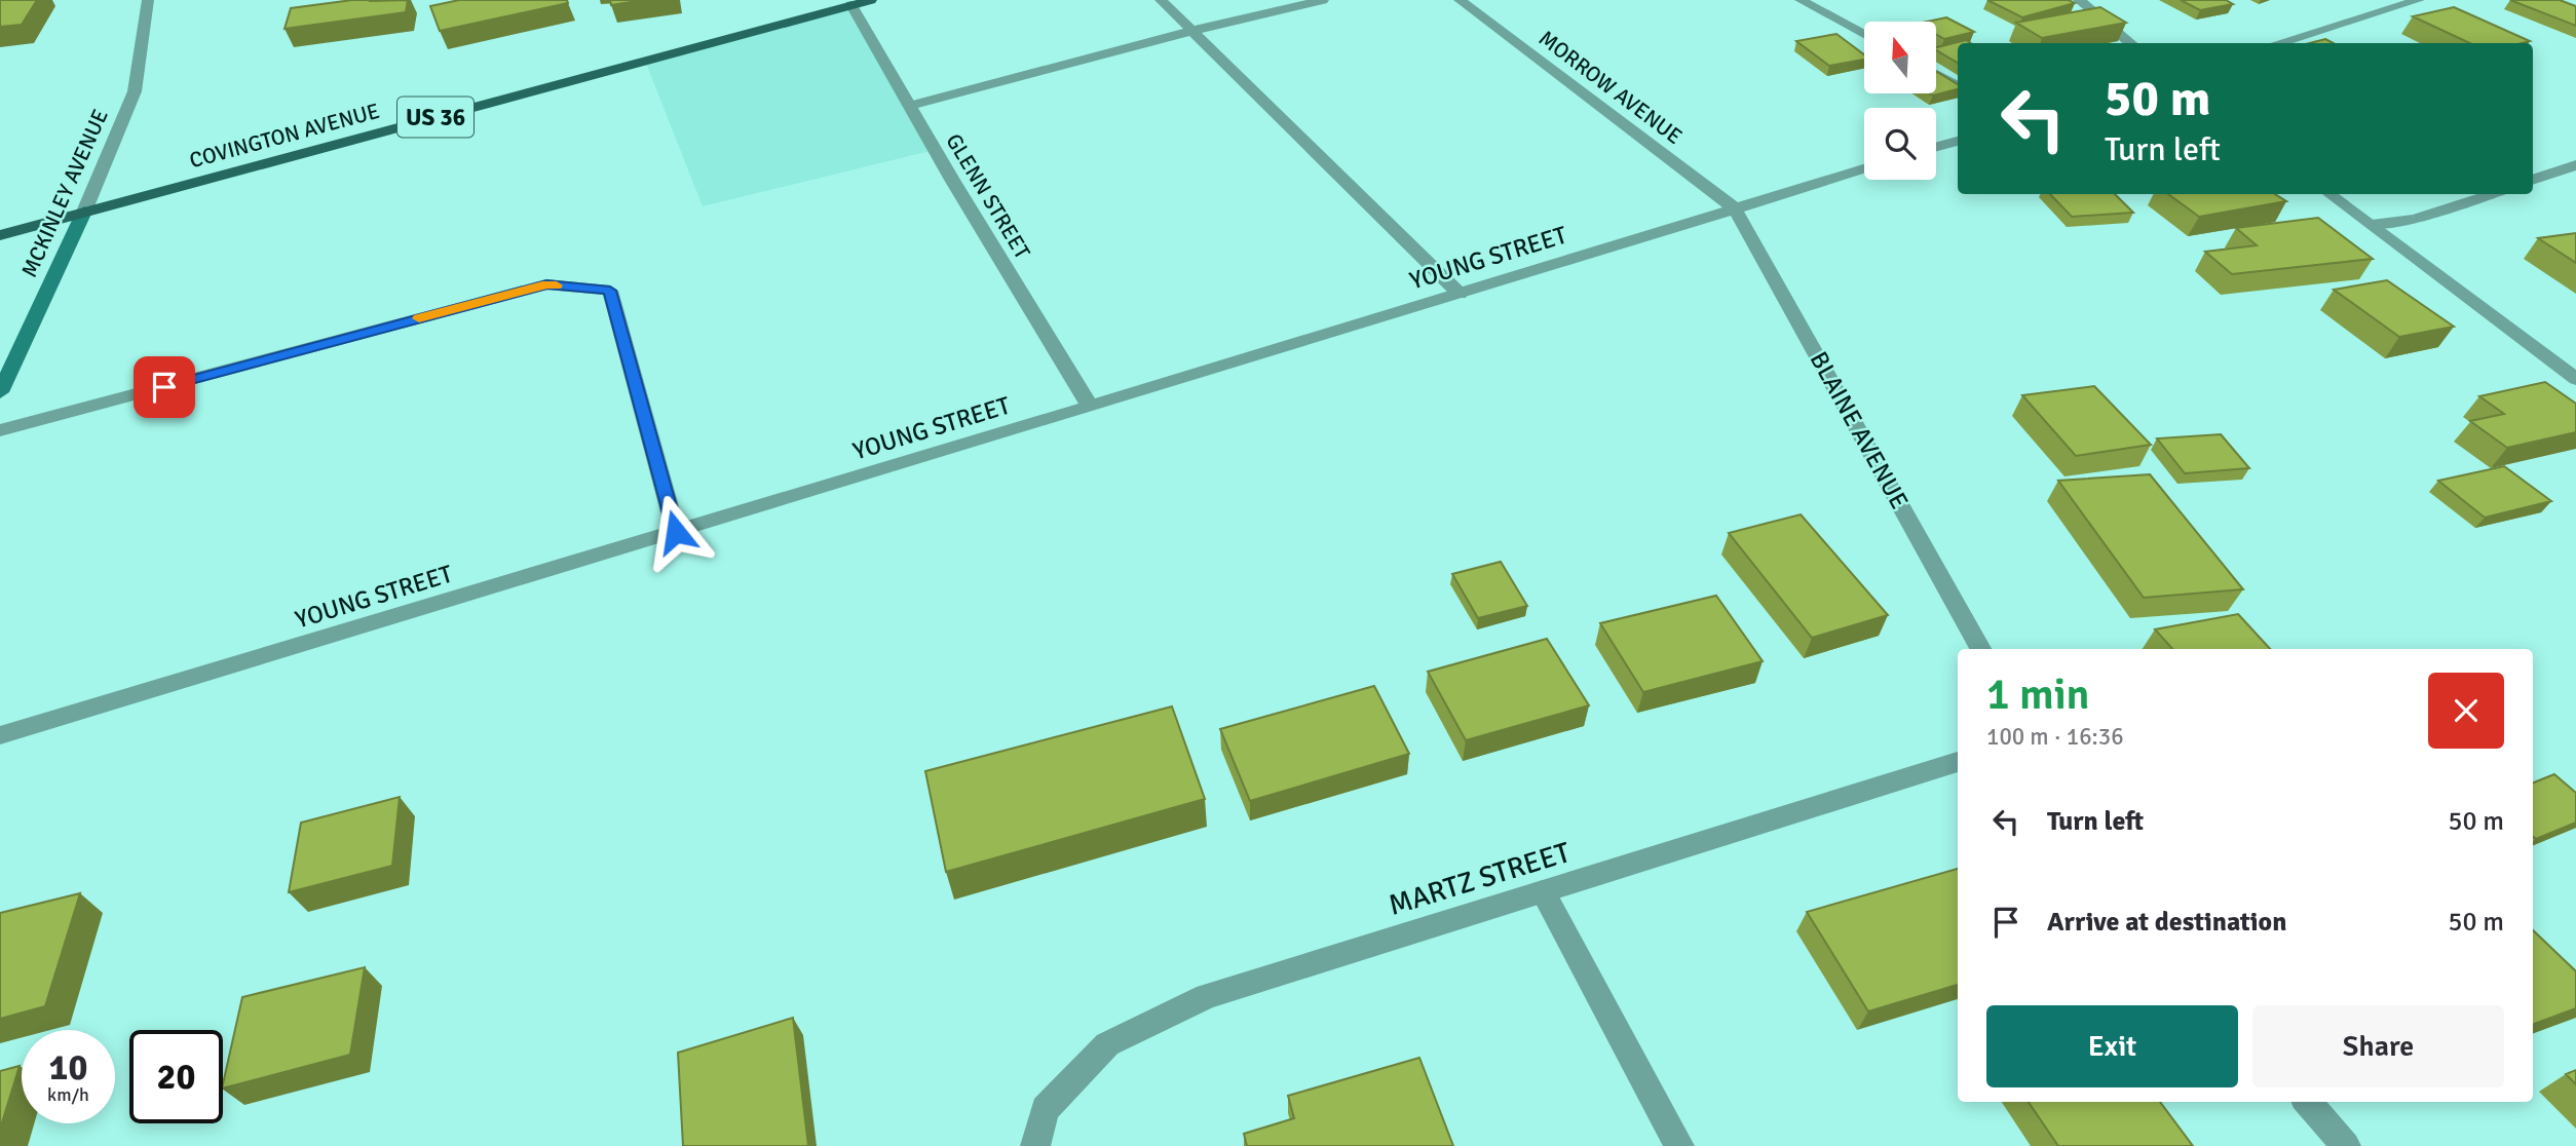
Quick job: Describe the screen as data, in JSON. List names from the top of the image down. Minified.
{"streets":{"main road":["US 36","COVINGTON AVENUE"],"street":["MORROW AVENUE","MCKINLEY AVENUE","GLENN STREET","YOUNG STREET","BLAINE AVENUE","MARTZ STREET"]},"crossings":[["MORROW AVENUE","YOUNG STREET"],["MORROW AVENUE","BLAINE AVENUE"],["COVINGTON AVENUE","MCKINLEY AVENUE"],["COVINGTON AVENUE","GLENN STREET"],["GLENN STREET","YOUNG STREET"],["YOUNG STREET","BLAINE AVENUE"]],"north":"top","page":{"turn":["50 m","Turn left"],"heading":["1 min","100 m · 16:36"],"list":[{"name":"Turn left","value":"50 m"},{"name":"Arrive at destination","value":"50 m"}],"buttons":["Exit","Share"],"speed":"10 km/h","limit":"20"}}
